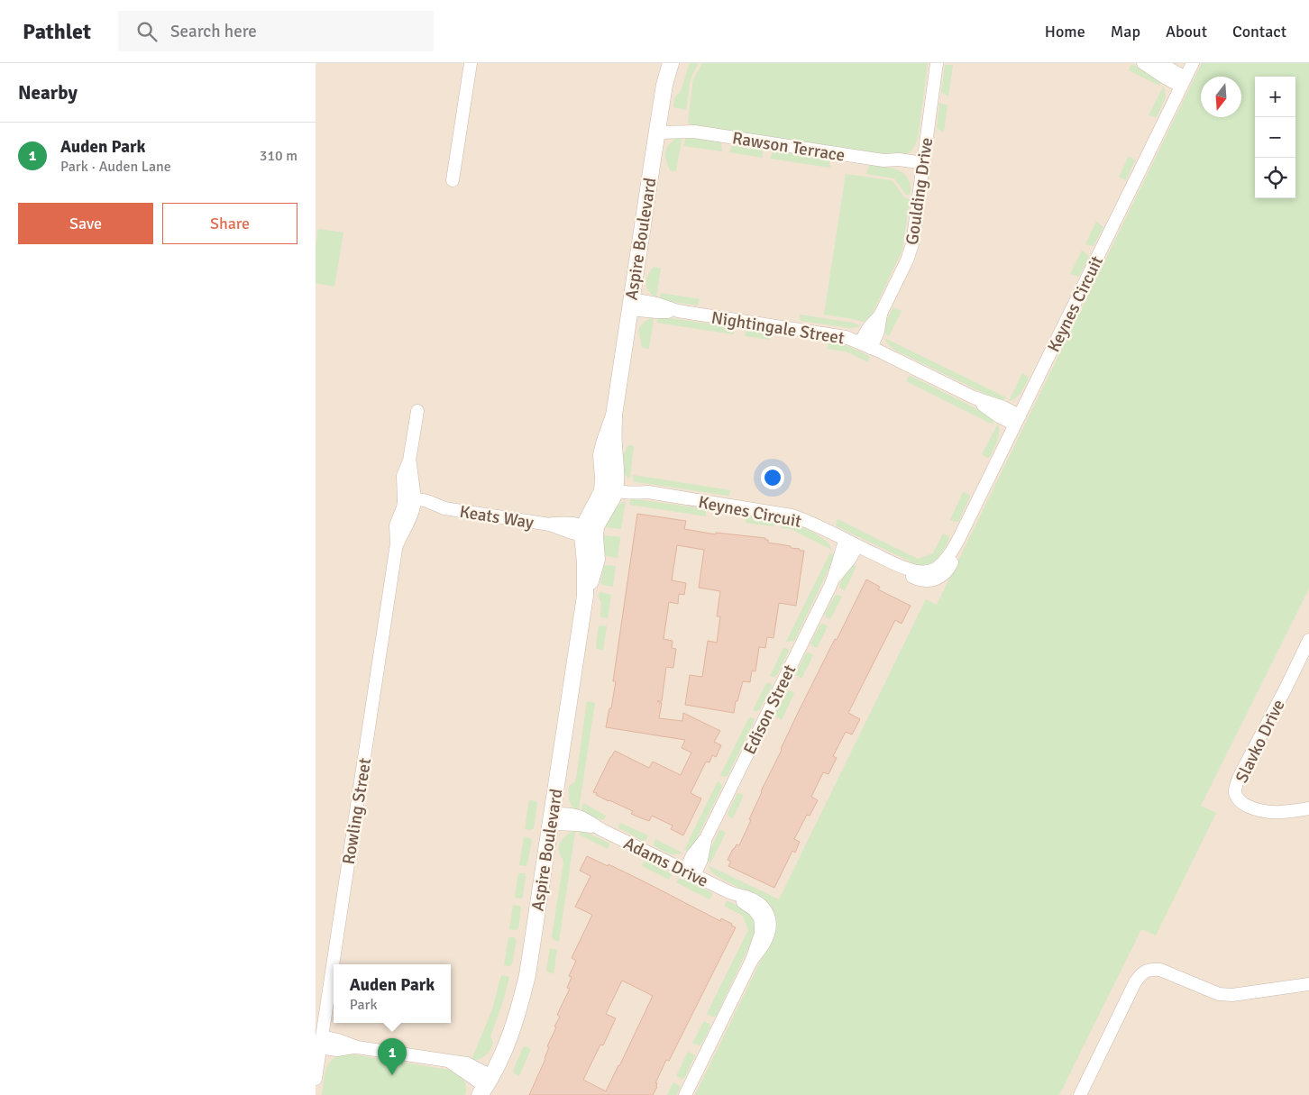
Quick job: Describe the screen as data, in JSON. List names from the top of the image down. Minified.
{"streets":{"street":["Rawson Terrace","Goulding Drive","Aspire Boulevard","Keynes Circuit","Nightingale Street","Keats Way","Edison Street","Slavko Drive","Rowling Street","Adams Drive"]},"crossings":[["Rawson Terrace","Goulding Drive"],["Rawson Terrace","Aspire Boulevard"],["Goulding Drive","Nightingale Street"],["Aspire Boulevard","Keynes Circuit"],["Aspire Boulevard","Nightingale Street"],["Aspire Boulevard","Keats Way"],["Aspire Boulevard","Adams Drive"],["Keynes Circuit","Nightingale Street"],["Keynes Circuit","Edison Street"],["Keats Way","Rowling Street"],["Edison Street","Adams Drive"]],"north":"bottom","page":{"header":"Pathlet","search":"Search here","nav":["Home","Map","About","Contact"],"heading":"Nearby","map_buttons":["+","−"],"list":[{"mark":"1","name":"Auden Park","note":"Park · Auden Lane","value":"310 m"}],"buttons":["Save","Share"],"popup":["Auden Park","Park"],"pins":"1"}}
